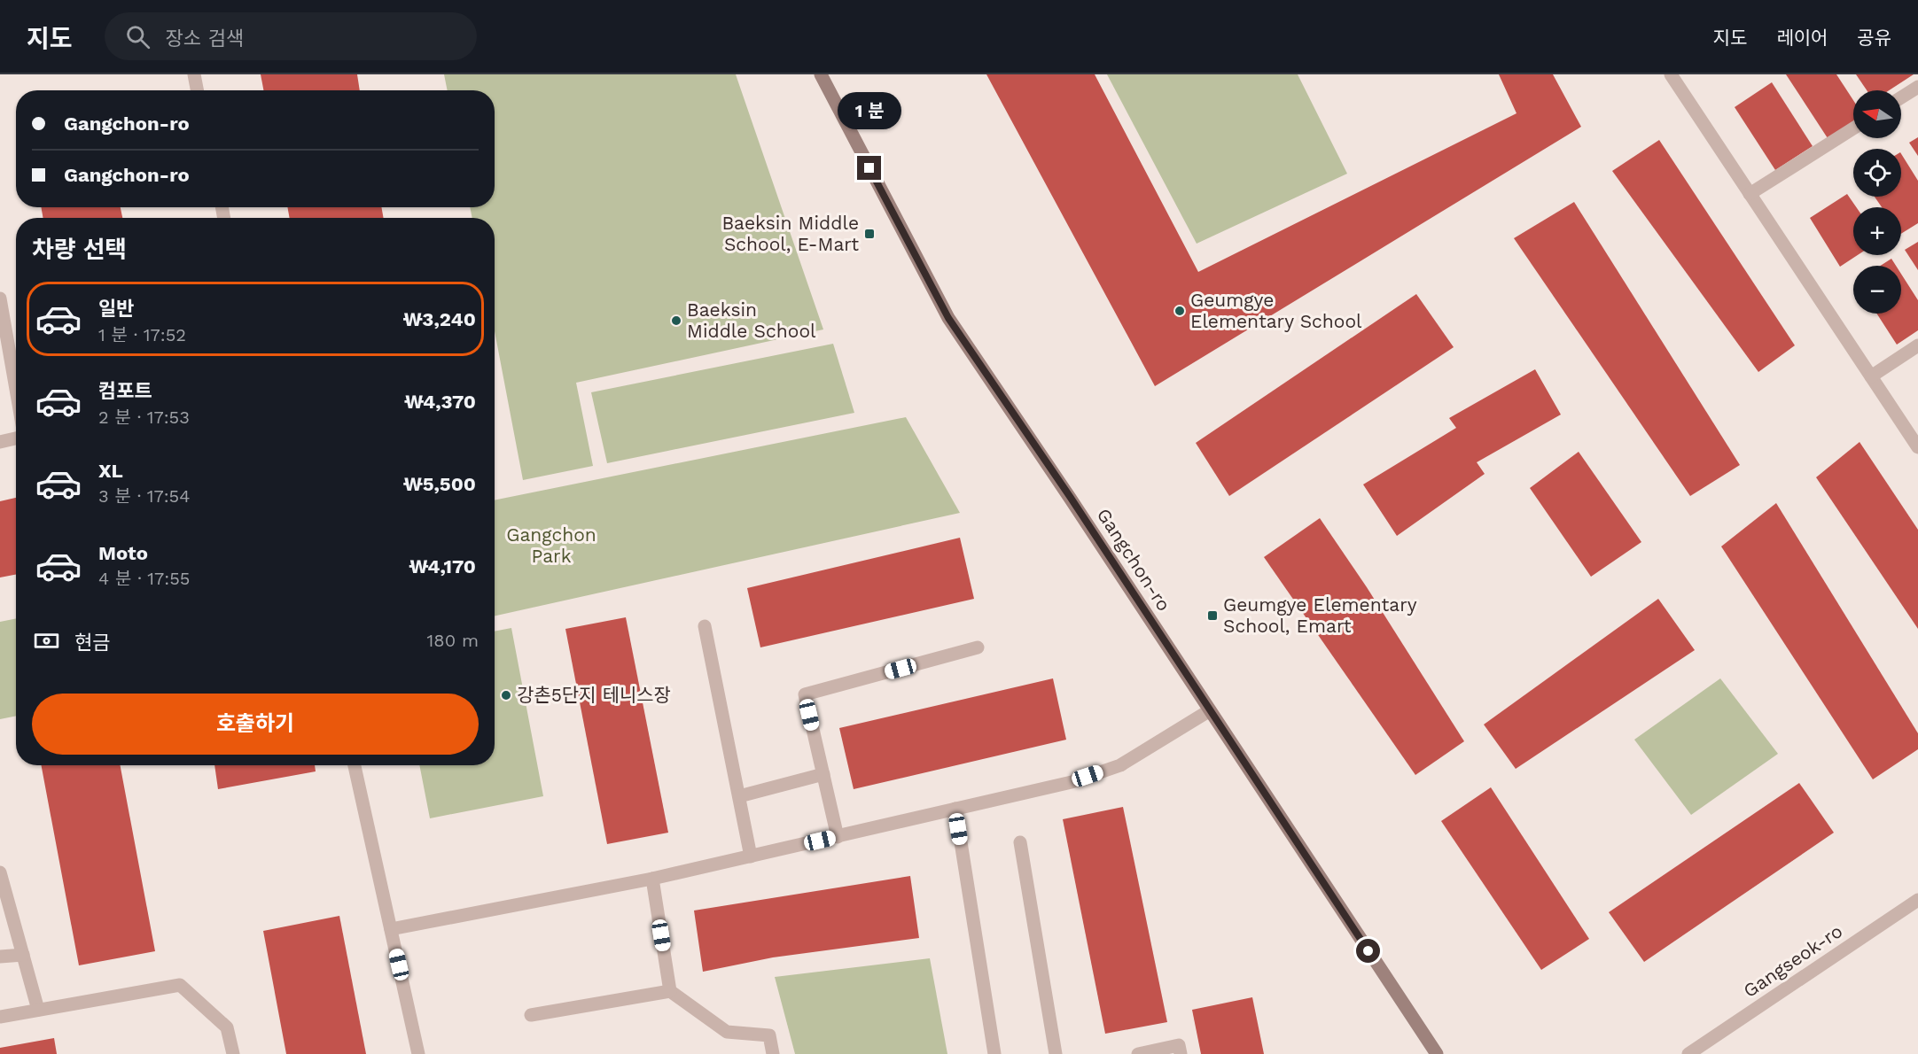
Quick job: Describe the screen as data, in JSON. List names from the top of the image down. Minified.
{"streets":{"main road":["Gangchon-ro"],"street":["Gangseok-ro"]},"parks":["Gangchon Park"],"places":{"transit":["Baeksin Middle School, E-Mart","Geumgye Elementary School, Emart"],"other":["Geumgye Elementary School","Baeksin Middle School","강촌5단지 테니스장"]},"north":"left","page":{"header":"지도","search":"장소 검색","nav":["지도","레이어","공유"],"map_buttons":["+","−"],"banner":["Gangchon-ro","Gangchon-ro"],"bubble":"1 분","heading":"차량 선택","list":[{"name":"일반","note":"1 분 · 17:52","value":"₩3,240"},{"name":"컴포트","note":"2 분 · 17:53","value":"₩4,370"},{"name":"XL","note":"3 분 · 17:54","value":"₩5,500"},{"name":"Moto","note":"4 분 · 17:55","value":"₩4,170"}],"pay":["현금","180 m"],"buttons":"호출하기"}}
